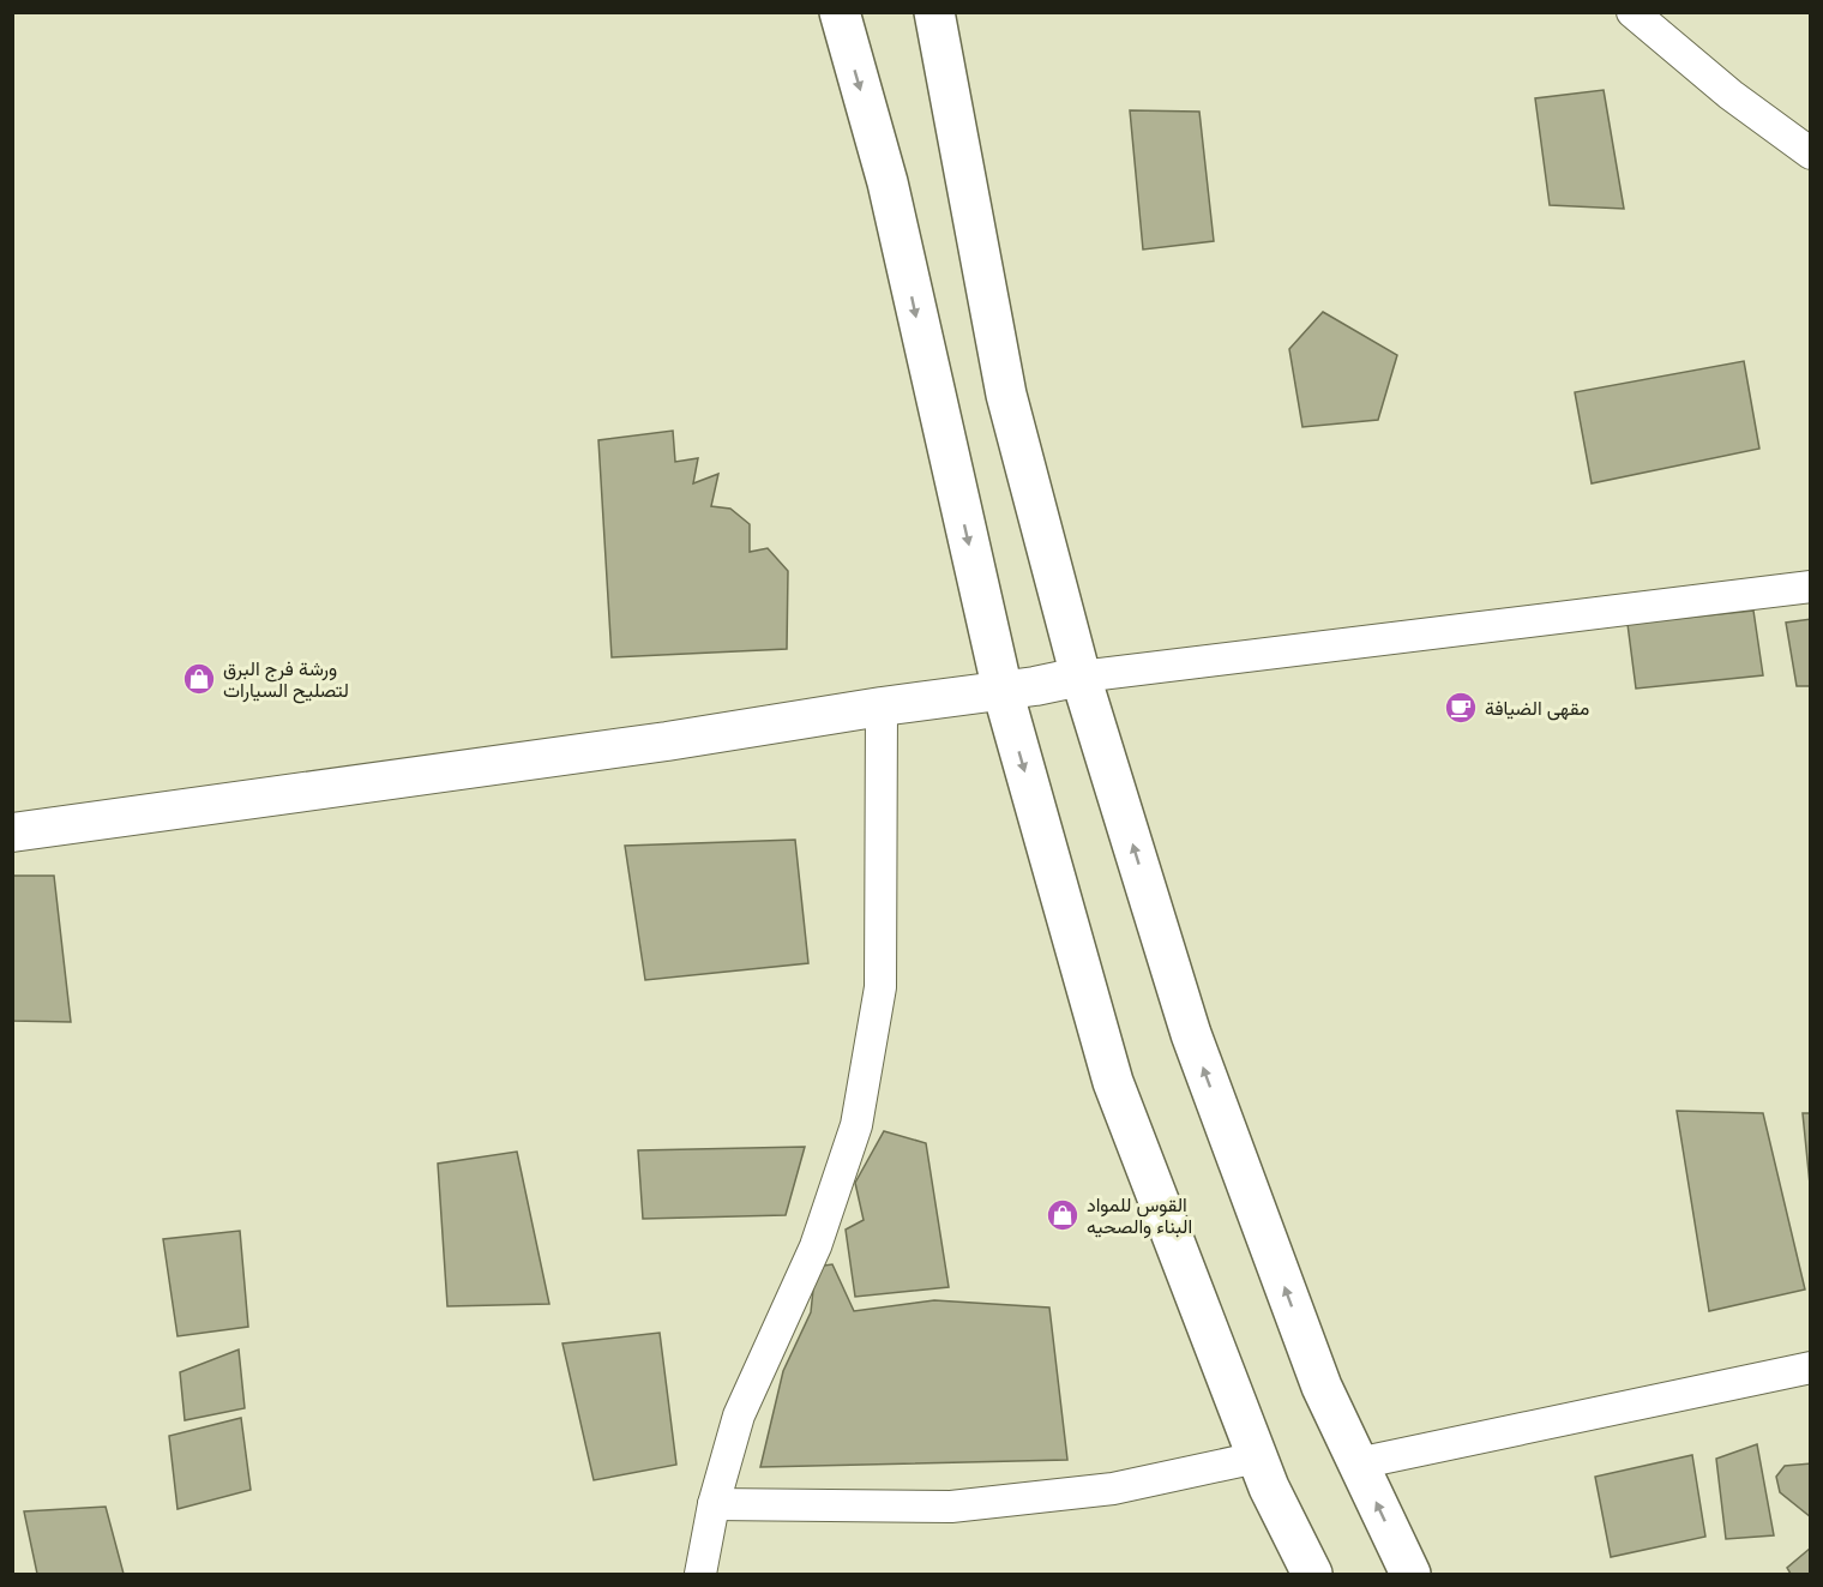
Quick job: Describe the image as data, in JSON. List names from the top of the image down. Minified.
{"places":{"shop":["ورشة فرج البرق لتصليح السيارات","القوس للمواد البناء والصحيه"],"cafe":["مقهى الضيافة"]}}
